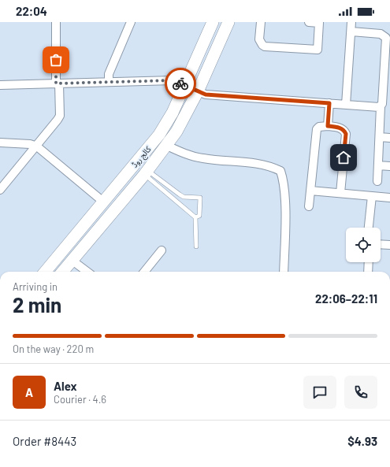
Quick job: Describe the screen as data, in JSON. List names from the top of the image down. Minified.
{"streets":{"main road":["کالج روڈ"]},"page":{"status":"22:04","heading":["2 min","Arriving in","22:06–22:11"],"panel":["Alex","Courier · 4.6","Order #8443","$4.93"],"bar":"On the way · 220 m","round":"A"}}
